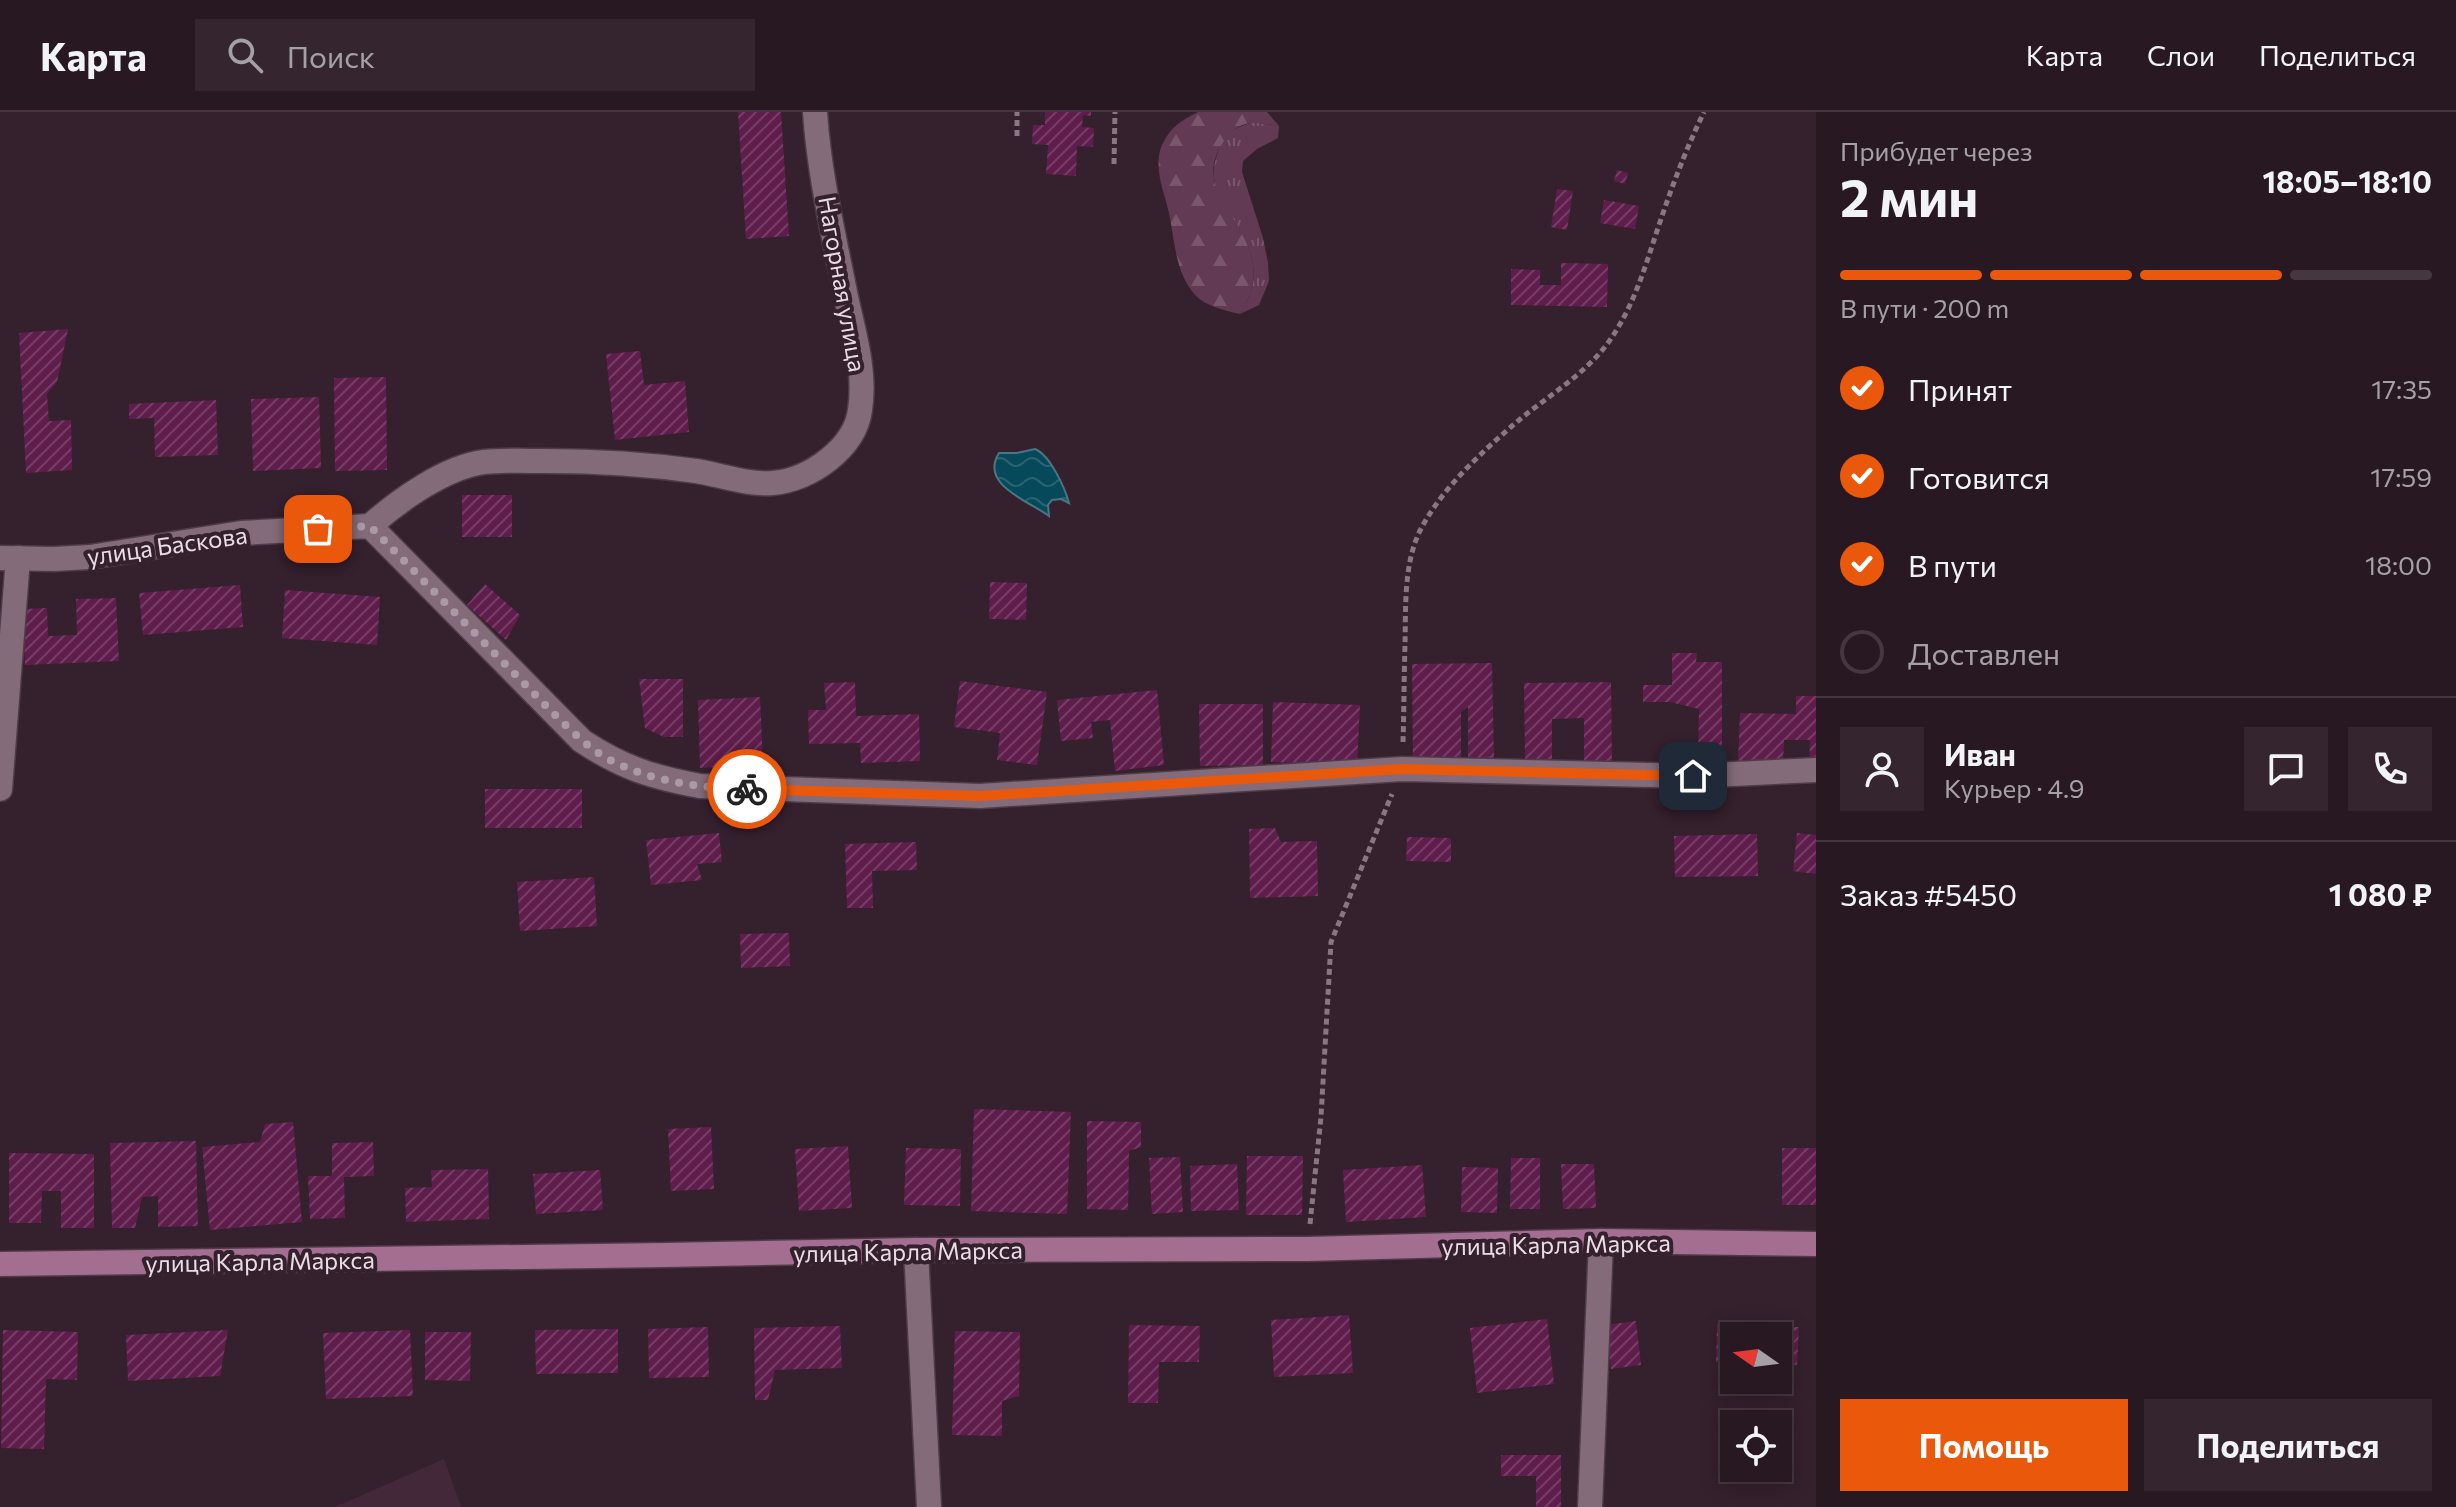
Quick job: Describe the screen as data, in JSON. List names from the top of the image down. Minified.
{"streets":{"street":["Нагорная улица","улица Баскова","улица Карла Маркса"]},"crossings":[["Нагорная улица","улица Баскова"]],"north":"left","page":{"header":"Карта","search":"Поиск","nav":["Карта","Слои","Поделиться"],"heading":["2 мин","Прибудет через","18:05–18:10"],"panel":["Иван","Курьер · 4.9","Заказ #5450","1 080 ₽"],"bar":"В пути · 200 m","list":[["Принят","17:35"],["Готовится","17:59"],["В пути","18:00"],"Доставлен"],"buttons":["Помощь","Поделиться"]}}
